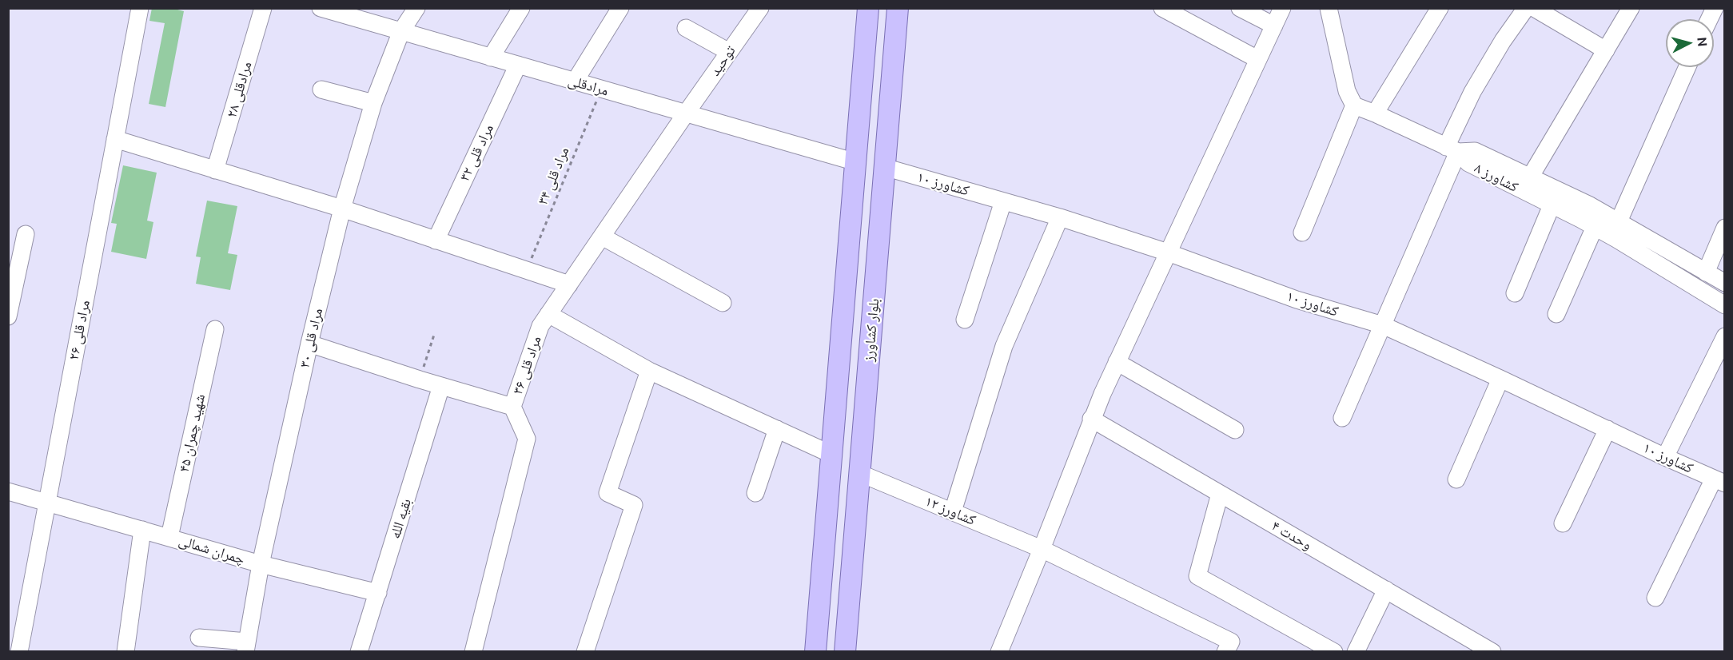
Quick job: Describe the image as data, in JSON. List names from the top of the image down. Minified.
{"streets":{"main road":["بلوار کشاورز"],"street":["توحید","مرادقلی","مرادقلی ۲۸","مراد قلی ۳۲","کشاورز ۸","کشاورز ۱۰","مراد قلی ۲۶","مراد قلی ۳۰","مراد قلی ۳۶","شهید چمران ۴۵","کشاورز ۱۲","بقیه الله","وحدت ۴","چمران شمالی"],"path":["مراد قلی ۳۴"]},"crossings":[["توحید","مرادقلی"],["توحید","مراد قلی ۳۶"],["مرادقلی","مراد قلی ۳۲"],["مرادقلی","مراد قلی ۳۴"],["مرادقلی","بلوار کشاورز"],["مرادقلی","مراد قلی ۳۰"],["مرادقلی","مراد قلی ۳۶"],["کشاورز ۱۰","بلوار کشاورز"],["مراد قلی ۲۶","چمران شمالی"],["بلوار کشاورز","کشاورز ۱۲"],["مراد قلی ۳۰","چمران شمالی"],["شهید چمران ۴۵","چمران شمالی"],["بقیه الله","چمران شمالی"]],"north":"right"}
